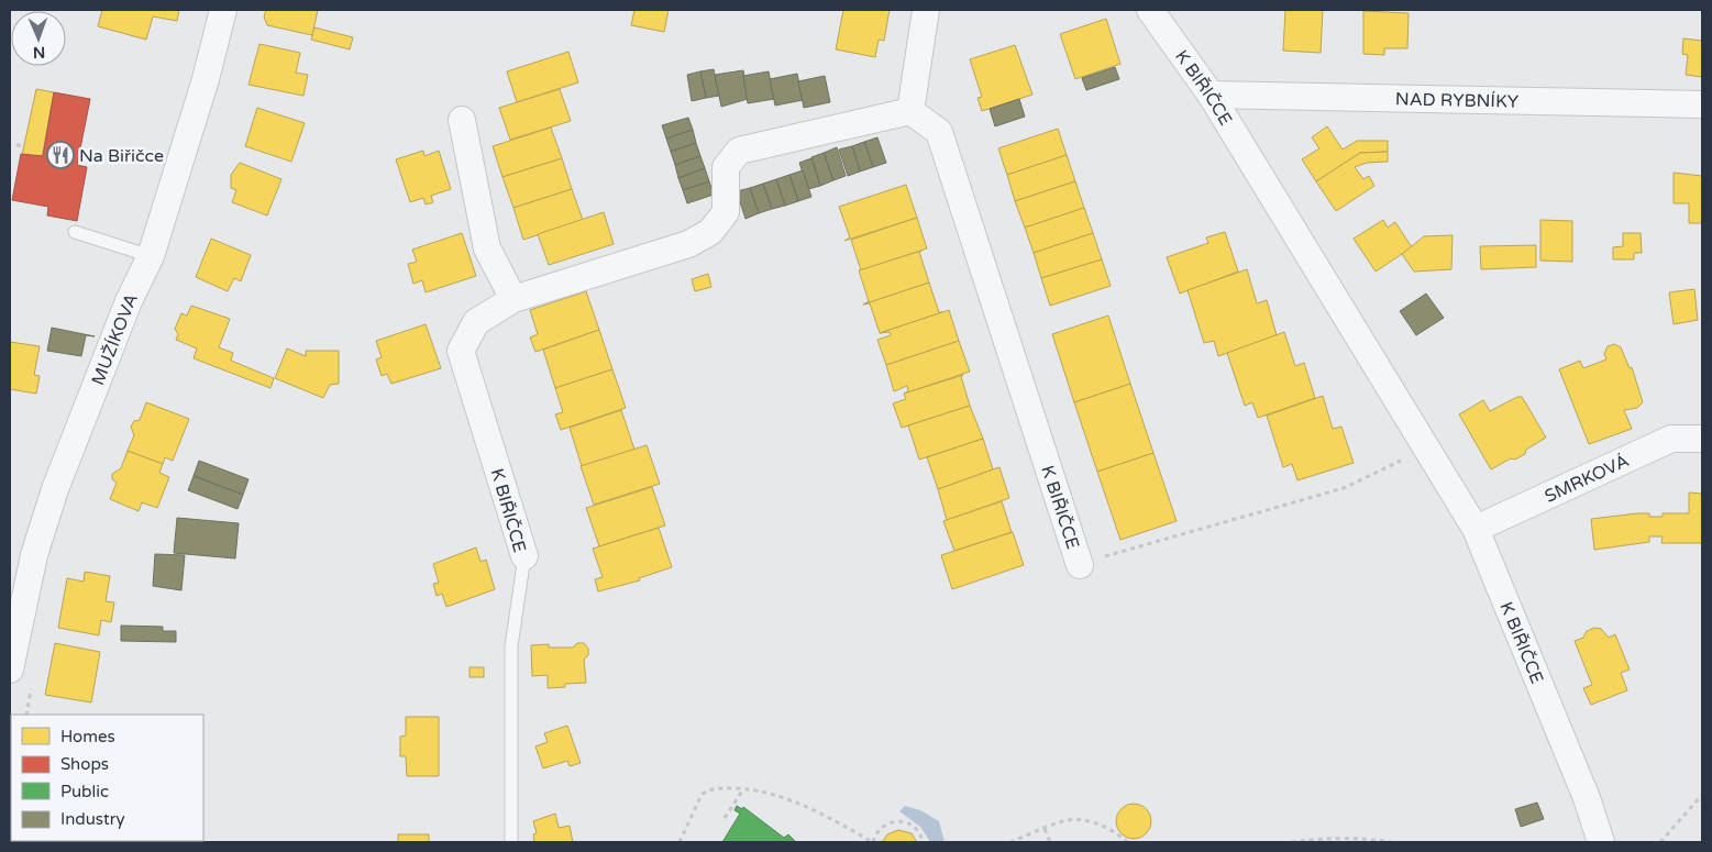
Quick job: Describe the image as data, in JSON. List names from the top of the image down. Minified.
{"streets":{"street":["K BIŘIČCE","NAD RYBNÍKY","MUŽÍKOVA","SMRKOVÁ"]},"crossings":[["K BIŘIČCE","NAD RYBNÍKY"],["K BIŘIČCE","SMRKOVÁ"]],"places":{"restaurant":["Na Biřičce"]},"legend":["Homes","Shops","Public","Industry"],"north":"bottom"}
